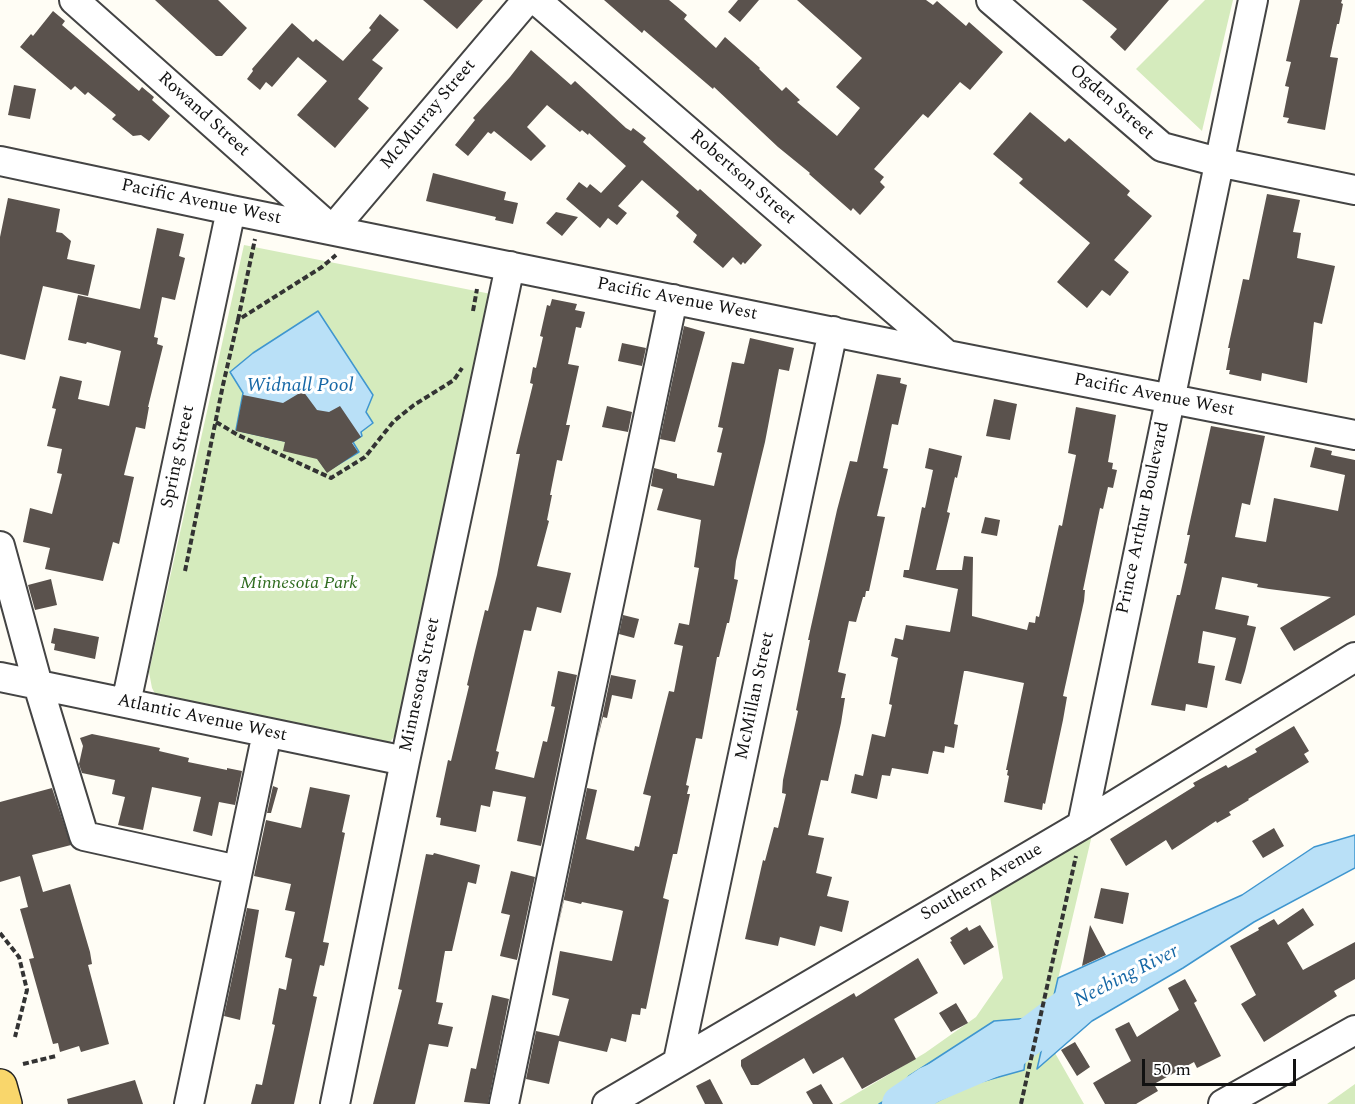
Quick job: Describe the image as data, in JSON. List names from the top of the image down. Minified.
{"streets":{"street":["Ogden Street","Rowand Street","McMurray Street","Robertson Street","Pacific Avenue West","Spring Street","Prince Arthur Boulevard","Minnesota Street","McMillan Street","Atlantic Avenue West","Southern Avenue"]},"crossings":[["Ogden Street","Prince Arthur Boulevard"],["Rowand Street","McMurray Street"],["Rowand Street","Pacific Avenue West"],["McMurray Street","Pacific Avenue West"],["Robertson Street","Pacific Avenue West"],["Pacific Avenue West","Spring Street"],["Pacific Avenue West","Prince Arthur Boulevard"],["Pacific Avenue West","Minnesota Street"],["Pacific Avenue West","McMillan Street"],["Spring Street","Atlantic Avenue West"],["Prince Arthur Boulevard","Southern Avenue"],["Minnesota Street","Atlantic Avenue West"],["McMillan Street","Southern Avenue"]],"water":["Widnall Pool","Neebing River"],"parks":["Minnesota Park"],"scale_bar":"50 m"}
